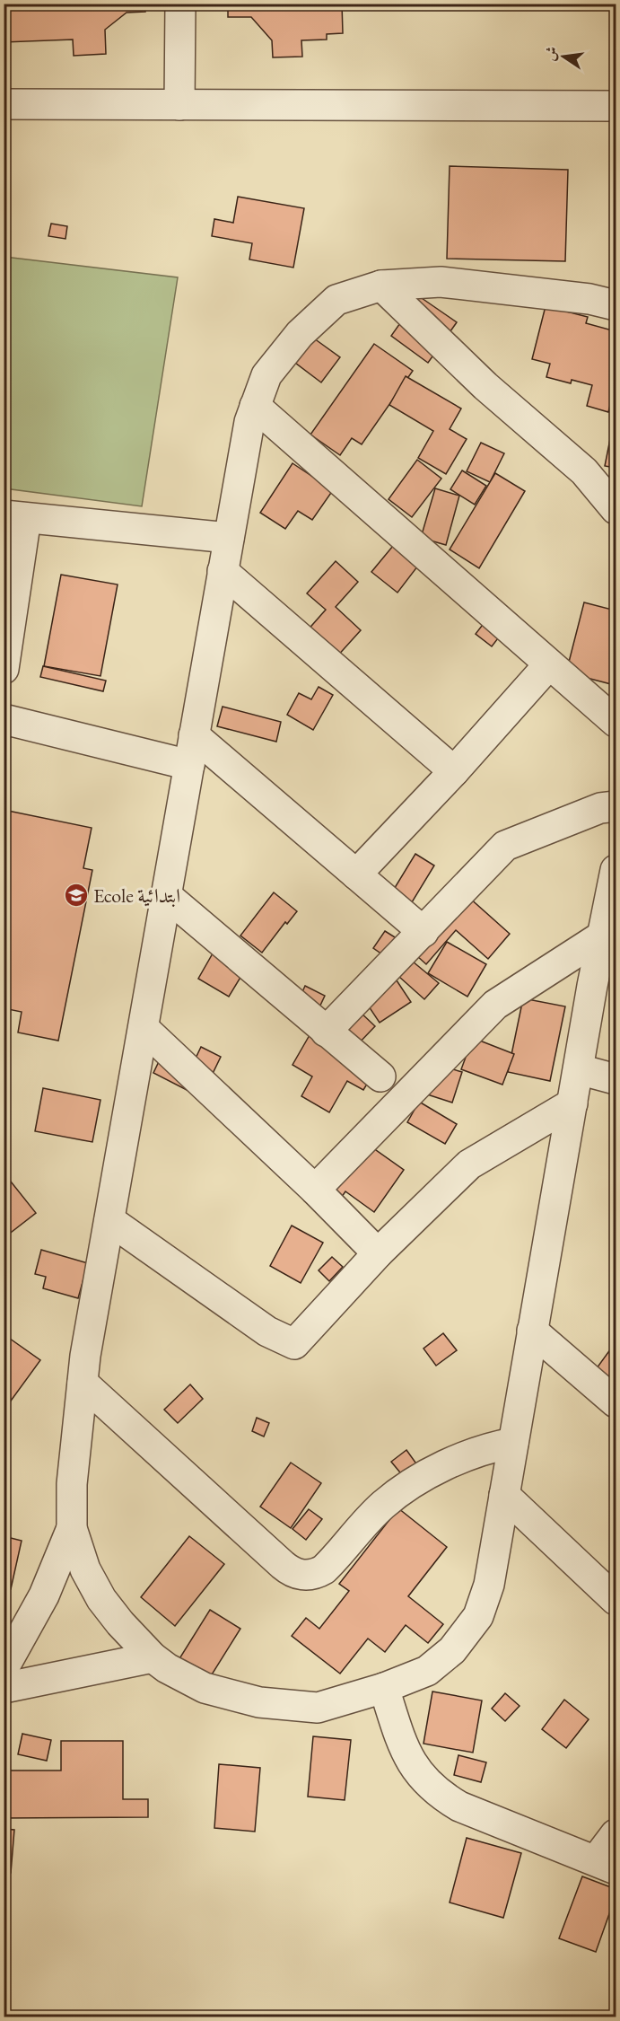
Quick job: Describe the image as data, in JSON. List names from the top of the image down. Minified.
{"places":{"school or university":["Ecole ابتدائية"]},"north":"left"}
